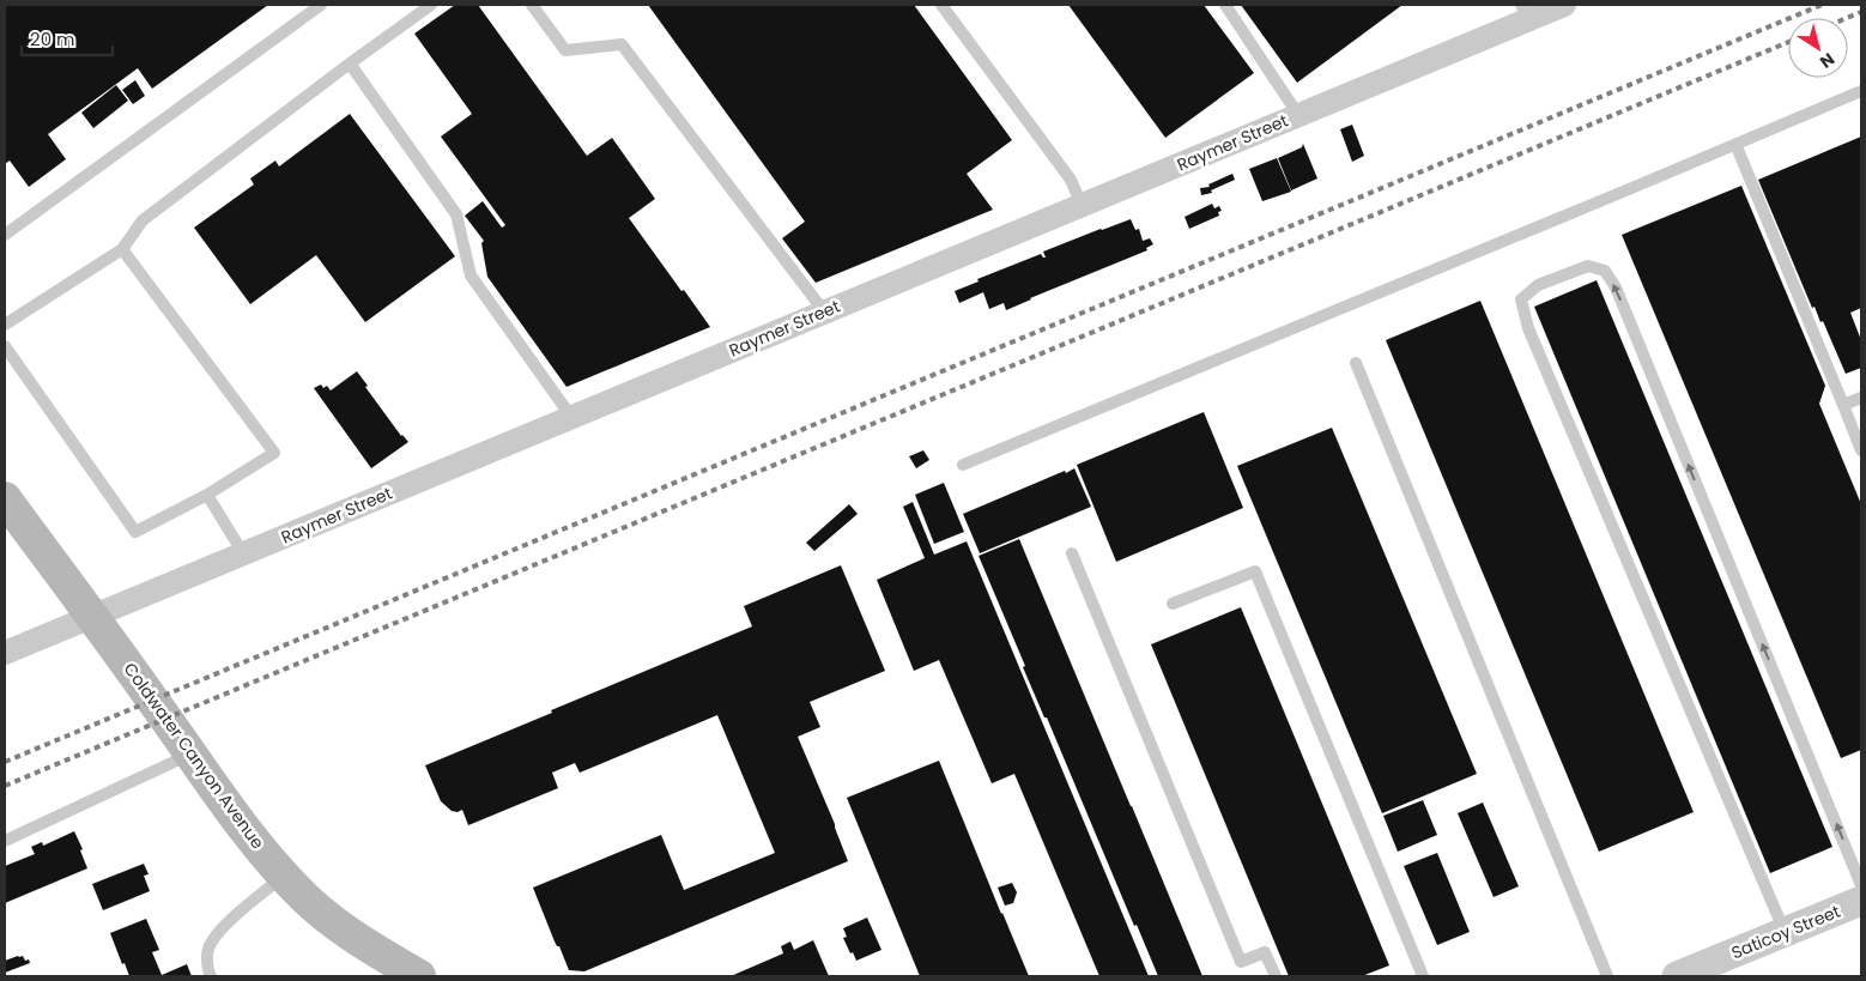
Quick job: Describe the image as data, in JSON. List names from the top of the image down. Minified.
{"streets":{"main road":["Coldwater Canyon Avenue"],"street":["Raymer Street","Saticoy Street"]},"crossings":[["Raymer Street","Coldwater Canyon Avenue"]],"scale_bar":"20 m","north":"bottom right"}
